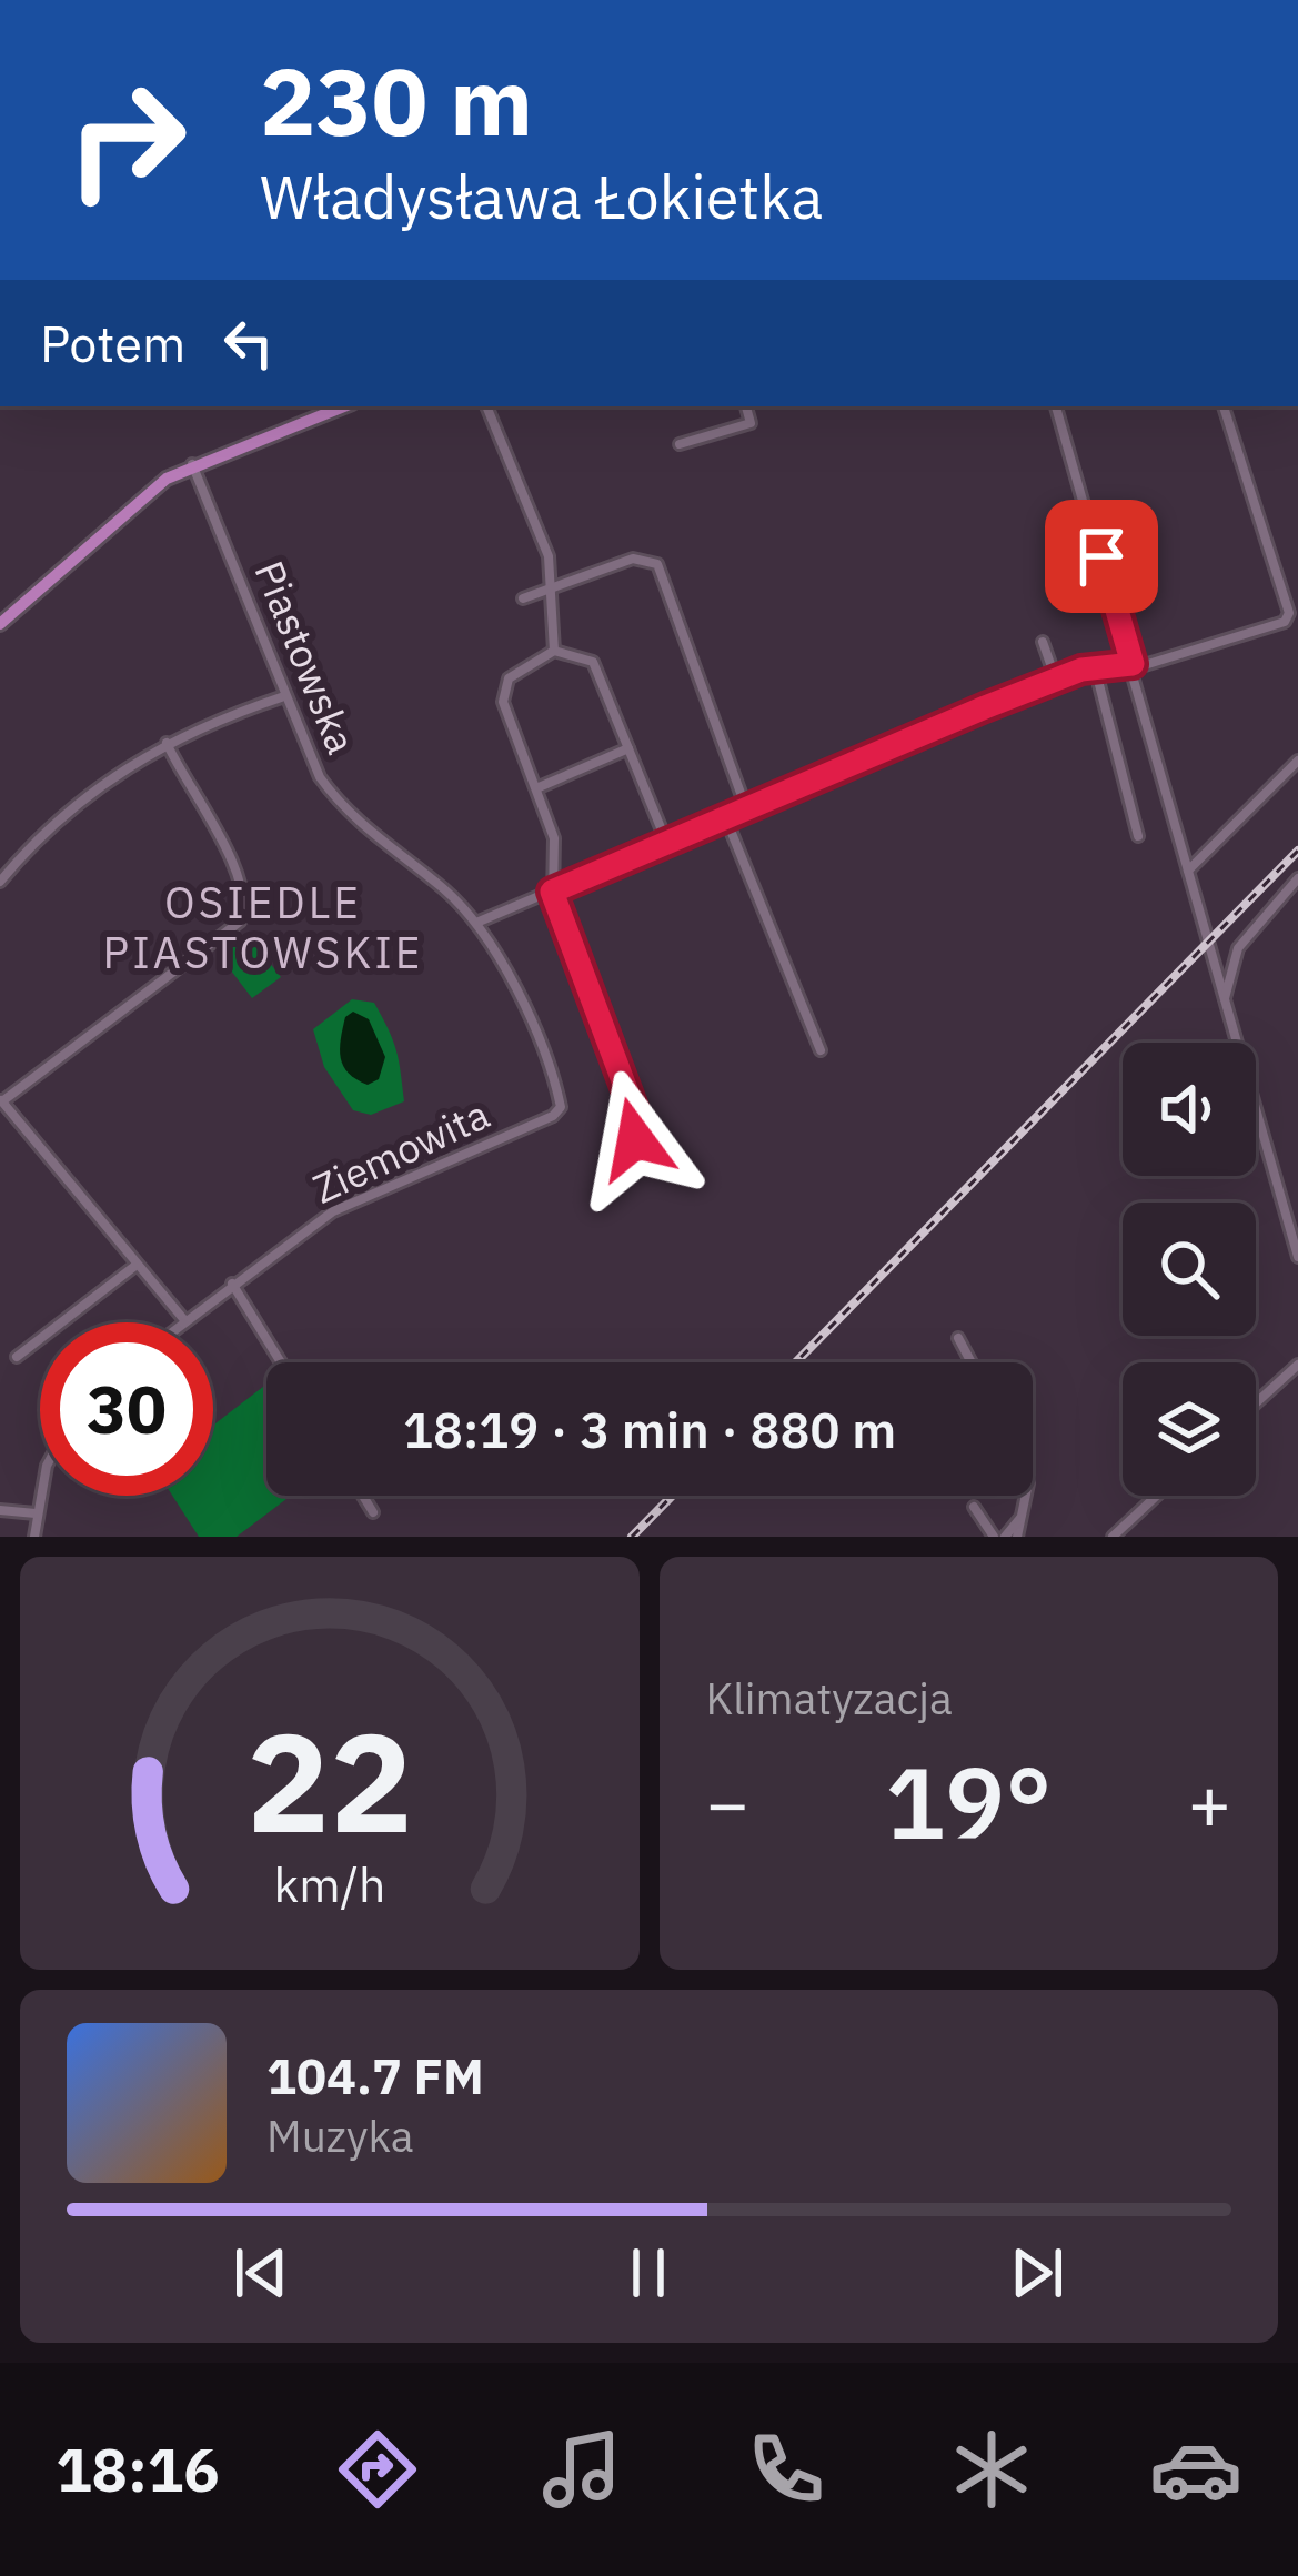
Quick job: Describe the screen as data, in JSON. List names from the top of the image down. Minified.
{"streets":{"street":["Piastowska","Ziemowita"]},"crossings":[["Piastowska","Ziemowita"]],"districts":["OSIEDLE PIASTOWSKIE"],"page":{"turn":["230 m","Władysława Łokietka"],"then":"Potem","limit":"30","trip":"18:19 · 3 min · 880 m","tile":"Klimatyzacja","heat":["−","19°","+"],"song":["104.7 FM","Muzyka"],"tabs":"18:16","gauge":["22","km/h"]}}
